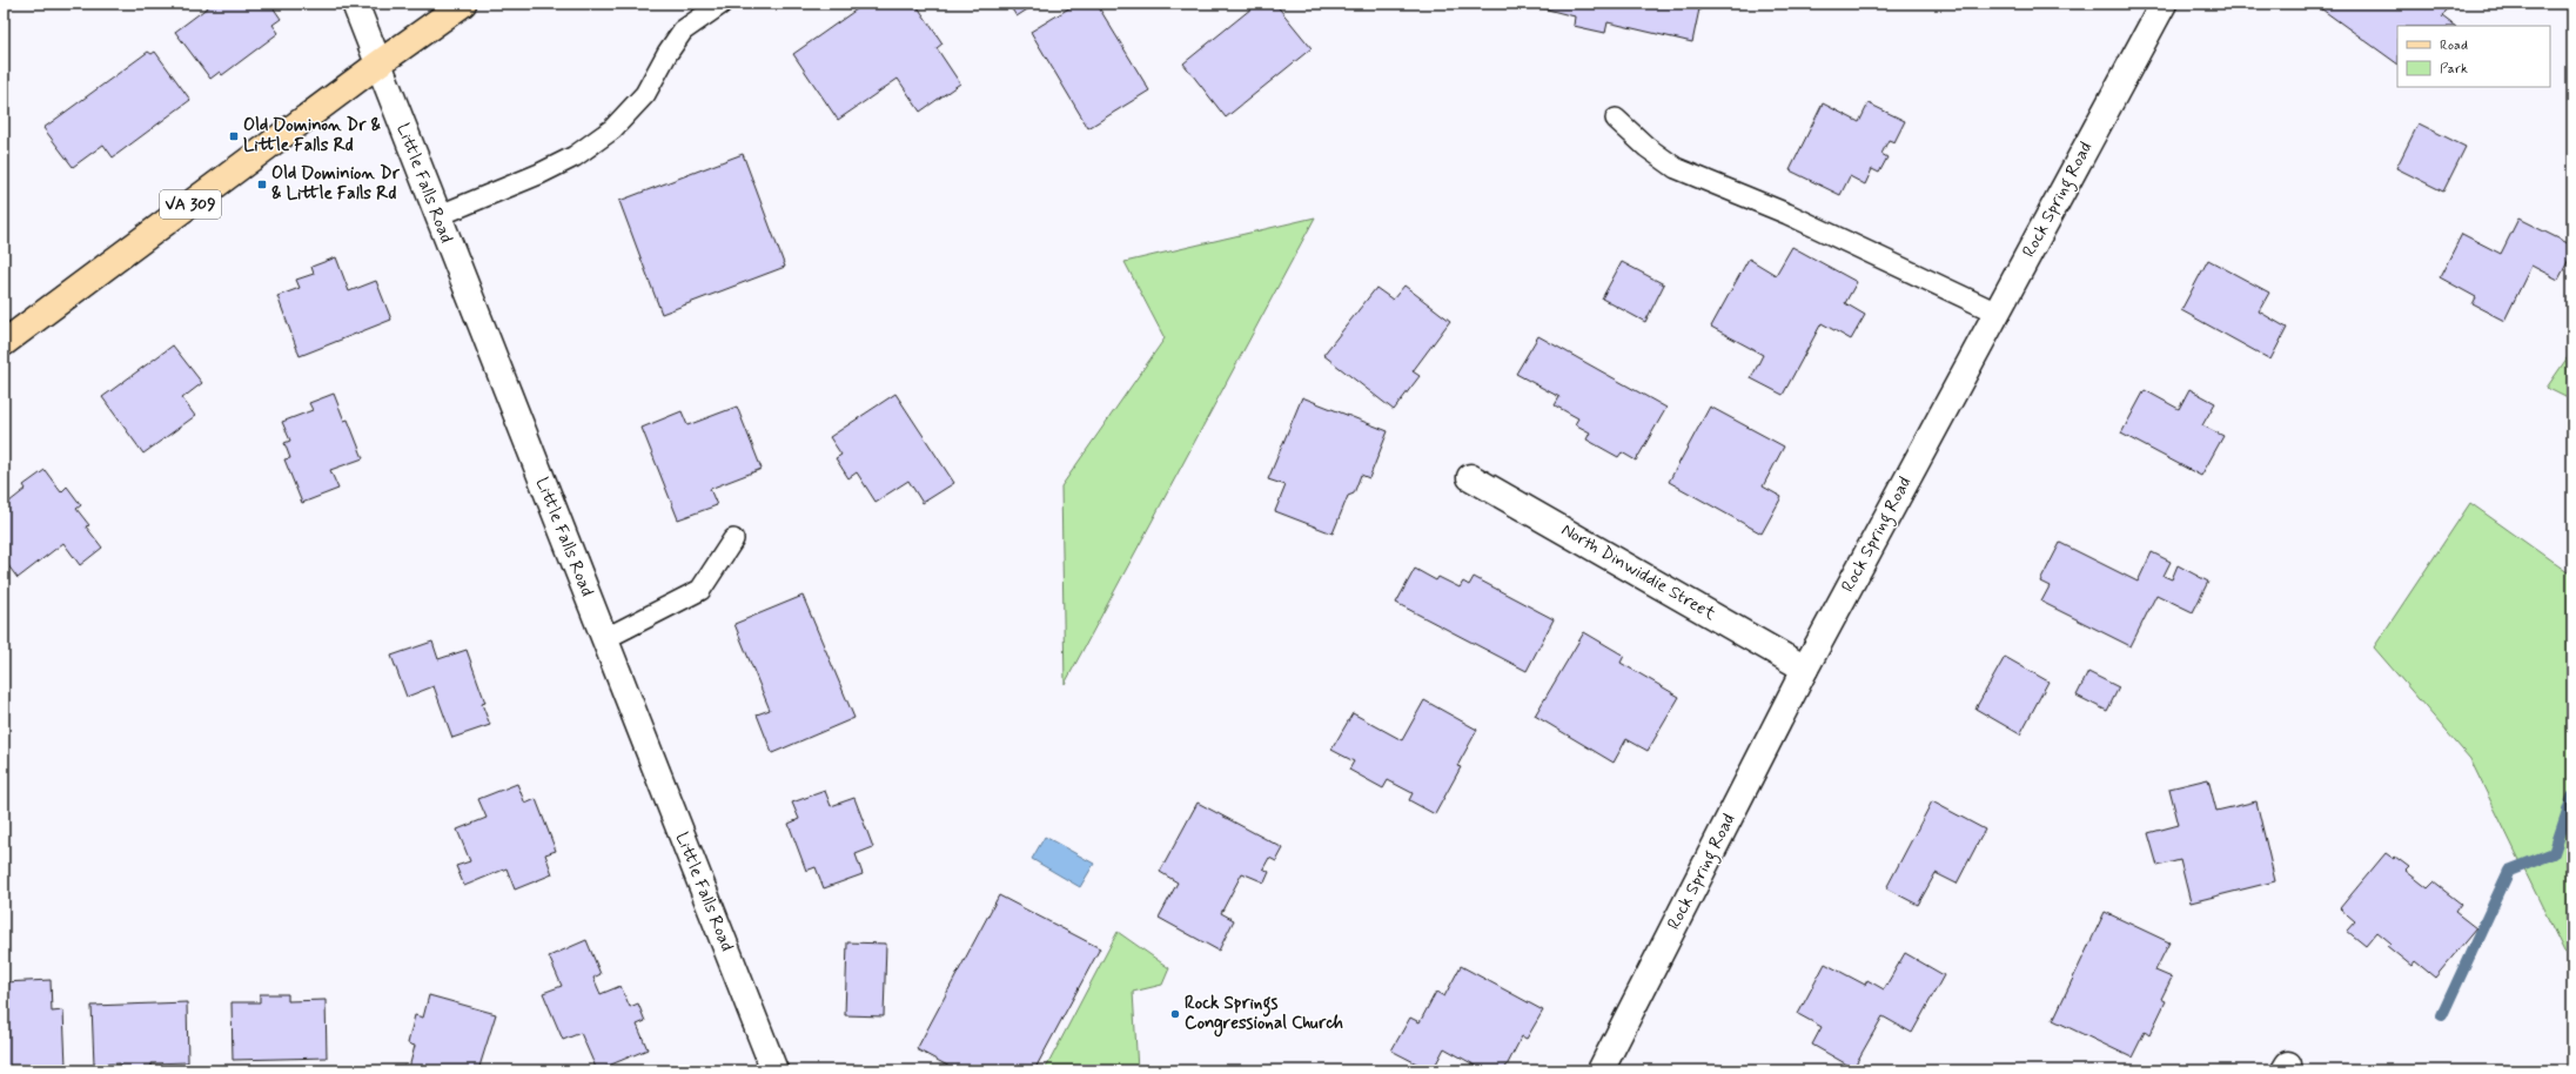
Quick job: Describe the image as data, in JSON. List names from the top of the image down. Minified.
{"streets":{"main road":["VA 309"],"street":["Little Falls Road","Rock Spring Road","North Dinwiddie Street"]},"crossings":[["Little Falls Road","VA 309"],["Rock Spring Road","North Dinwiddie Street"]],"places":{"transit":["Old Dominon Dr & Little Falls Rd","Old Dominion Dr & Little Falls Rd"],"other":["Rock Springs Congressional Church"]},"legend":["Road","Park"]}
